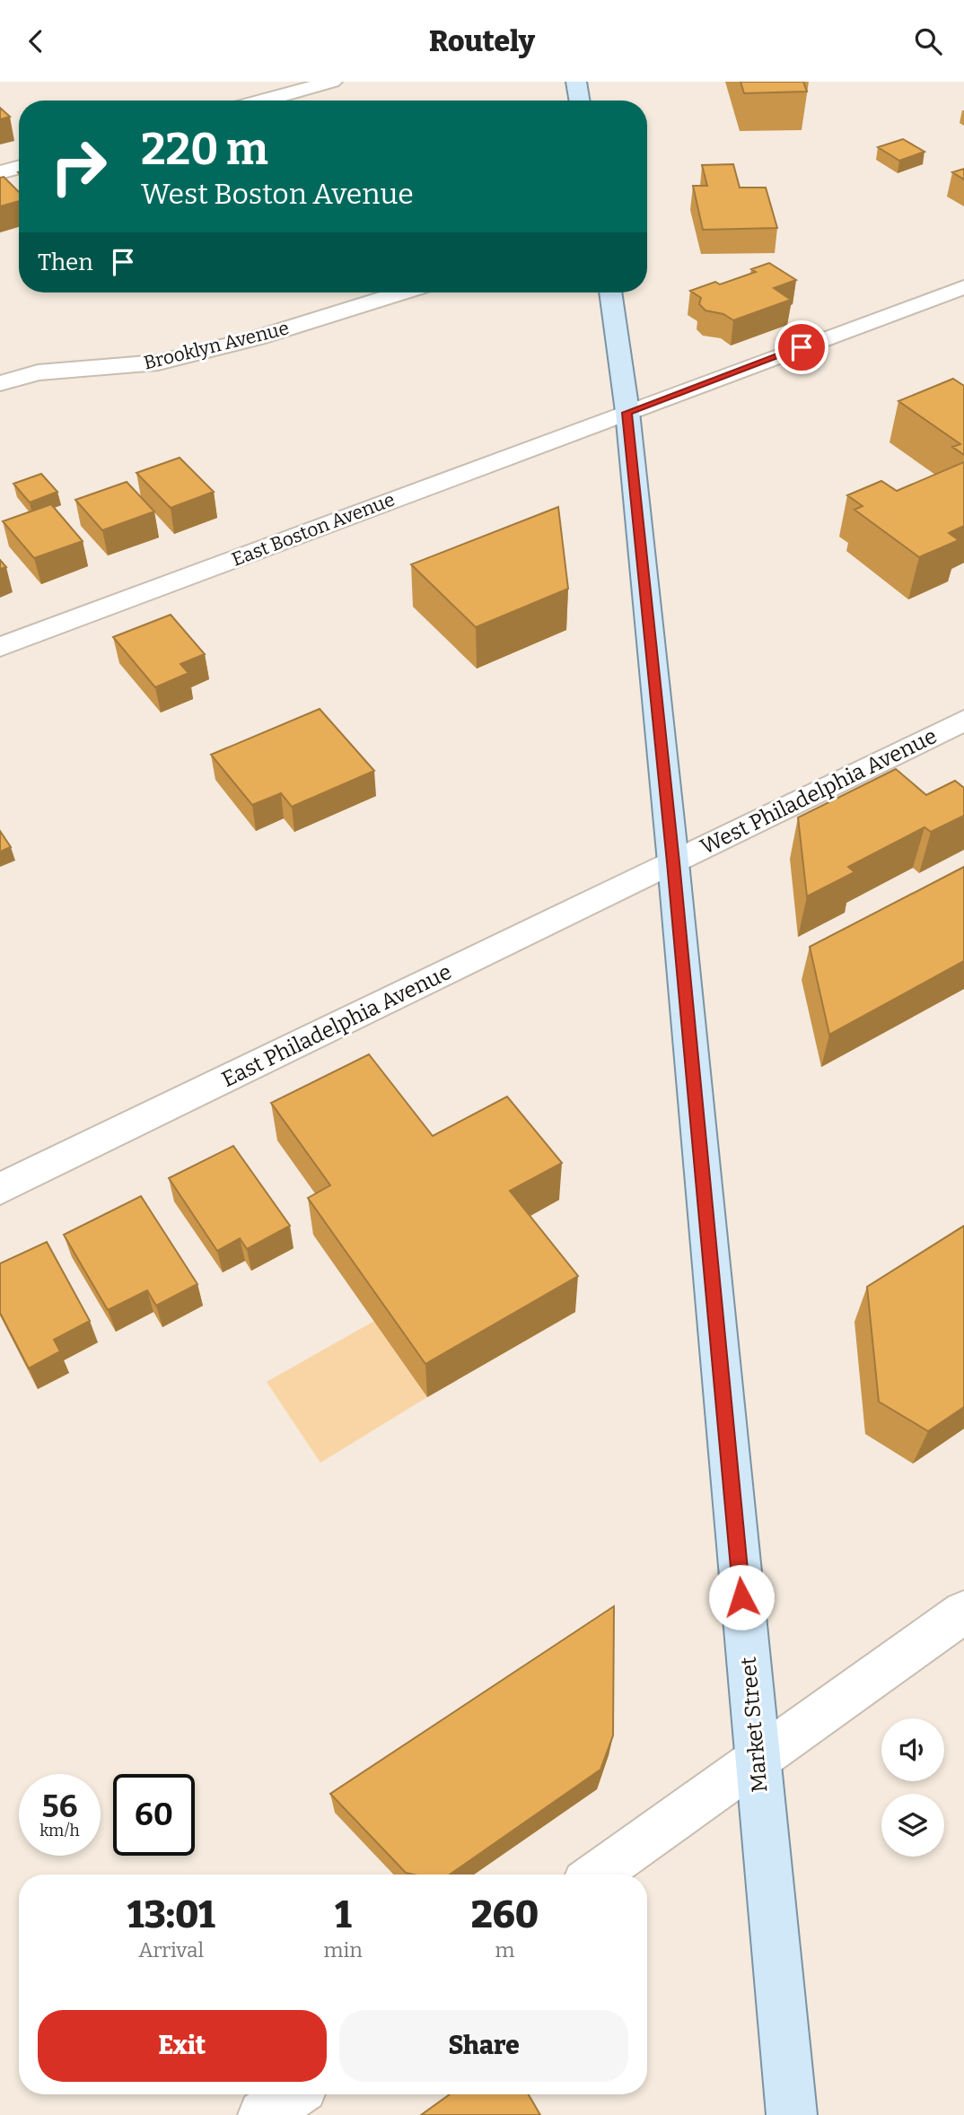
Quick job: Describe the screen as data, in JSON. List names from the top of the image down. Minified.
{"streets":{"main road":["Market Street"],"street":["Brooklyn Avenue","East Boston Avenue","West Philadelphia Avenue","East Philadelphia Avenue"]},"crossings":[["East Boston Avenue","Market Street"],["West Philadelphia Avenue","East Philadelphia Avenue"],["West Philadelphia Avenue","Market Street"],["East Philadelphia Avenue","Market Street"]],"page":{"header":"Routely","turn":["220 m","West Boston Avenue"],"then":"Then","speed":"56 km/h","limit":"60","eta":["13:01","Arrival","1","min","260","m"],"buttons":["Exit","Share"]}}
